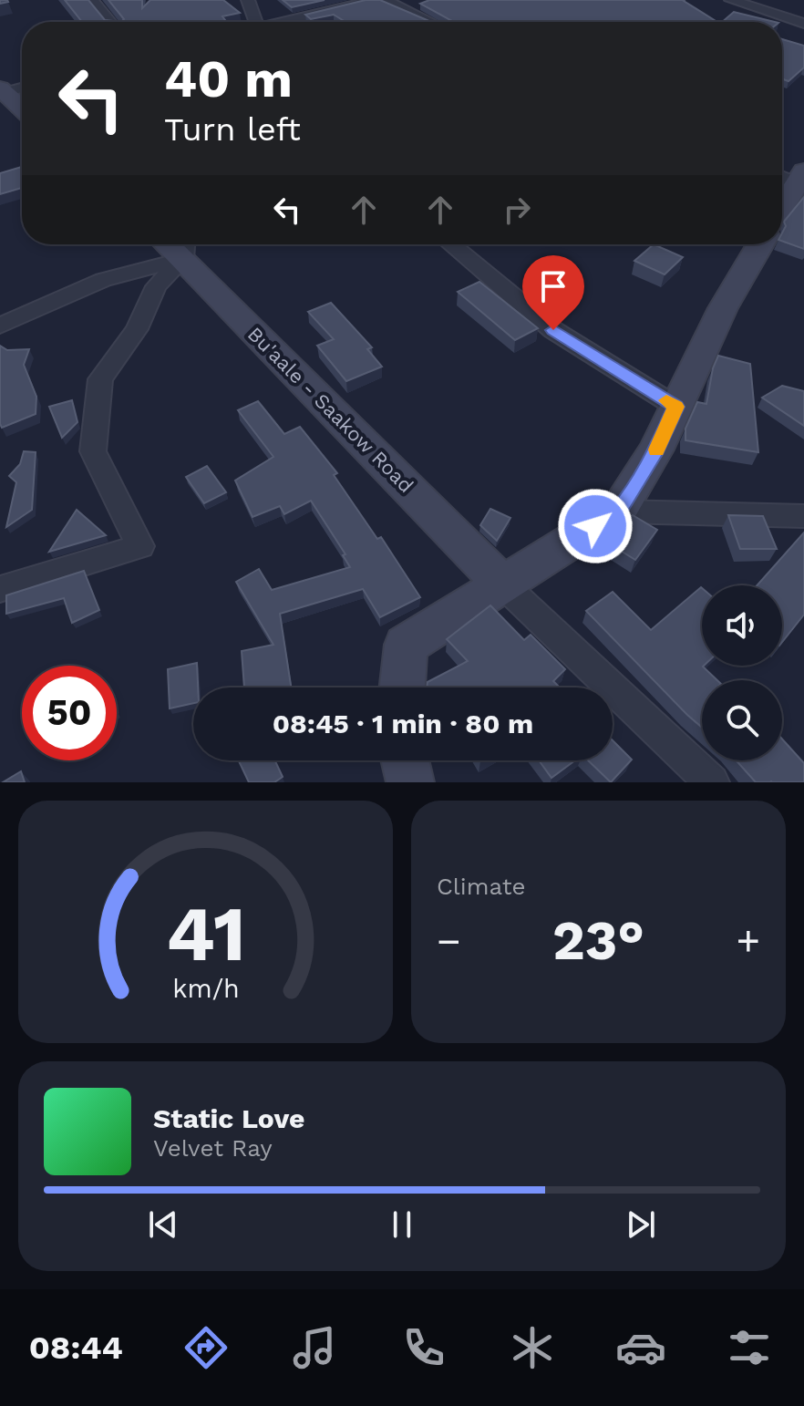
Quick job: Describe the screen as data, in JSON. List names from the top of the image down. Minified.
{"streets":{"main road":["Bu'aale - Saakow Road"]},"page":{"turn":["40 m","Turn left"],"limit":"50","trip":"08:45 · 1 min · 80 m","tile":"Climate","heat":["−","23°","+"],"song":["Static Love","Velvet Ray"],"tabs":"08:44","gauge":["41","km/h"]}}
